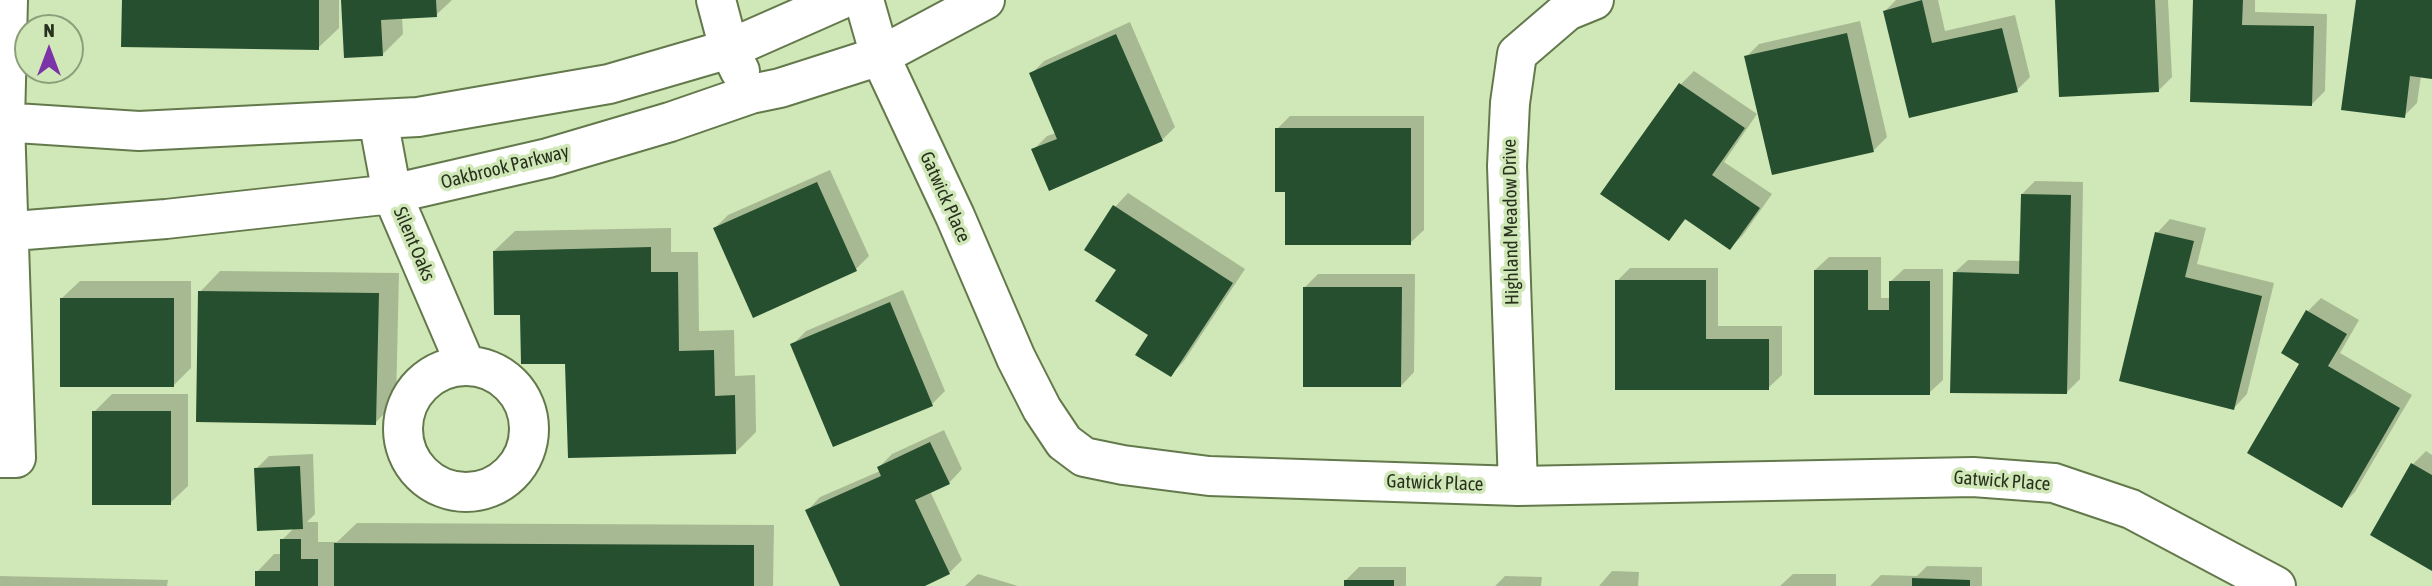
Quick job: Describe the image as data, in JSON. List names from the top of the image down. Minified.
{"streets":{"street":["Oakbrook Parkway","Gatwick Place","Highland Meadow Drive","Silent Oaks"]},"crossings":[["Oakbrook Parkway","Gatwick Place"],["Oakbrook Parkway","Silent Oaks"],["Gatwick Place","Highland Meadow Drive"]],"north":"top"}
